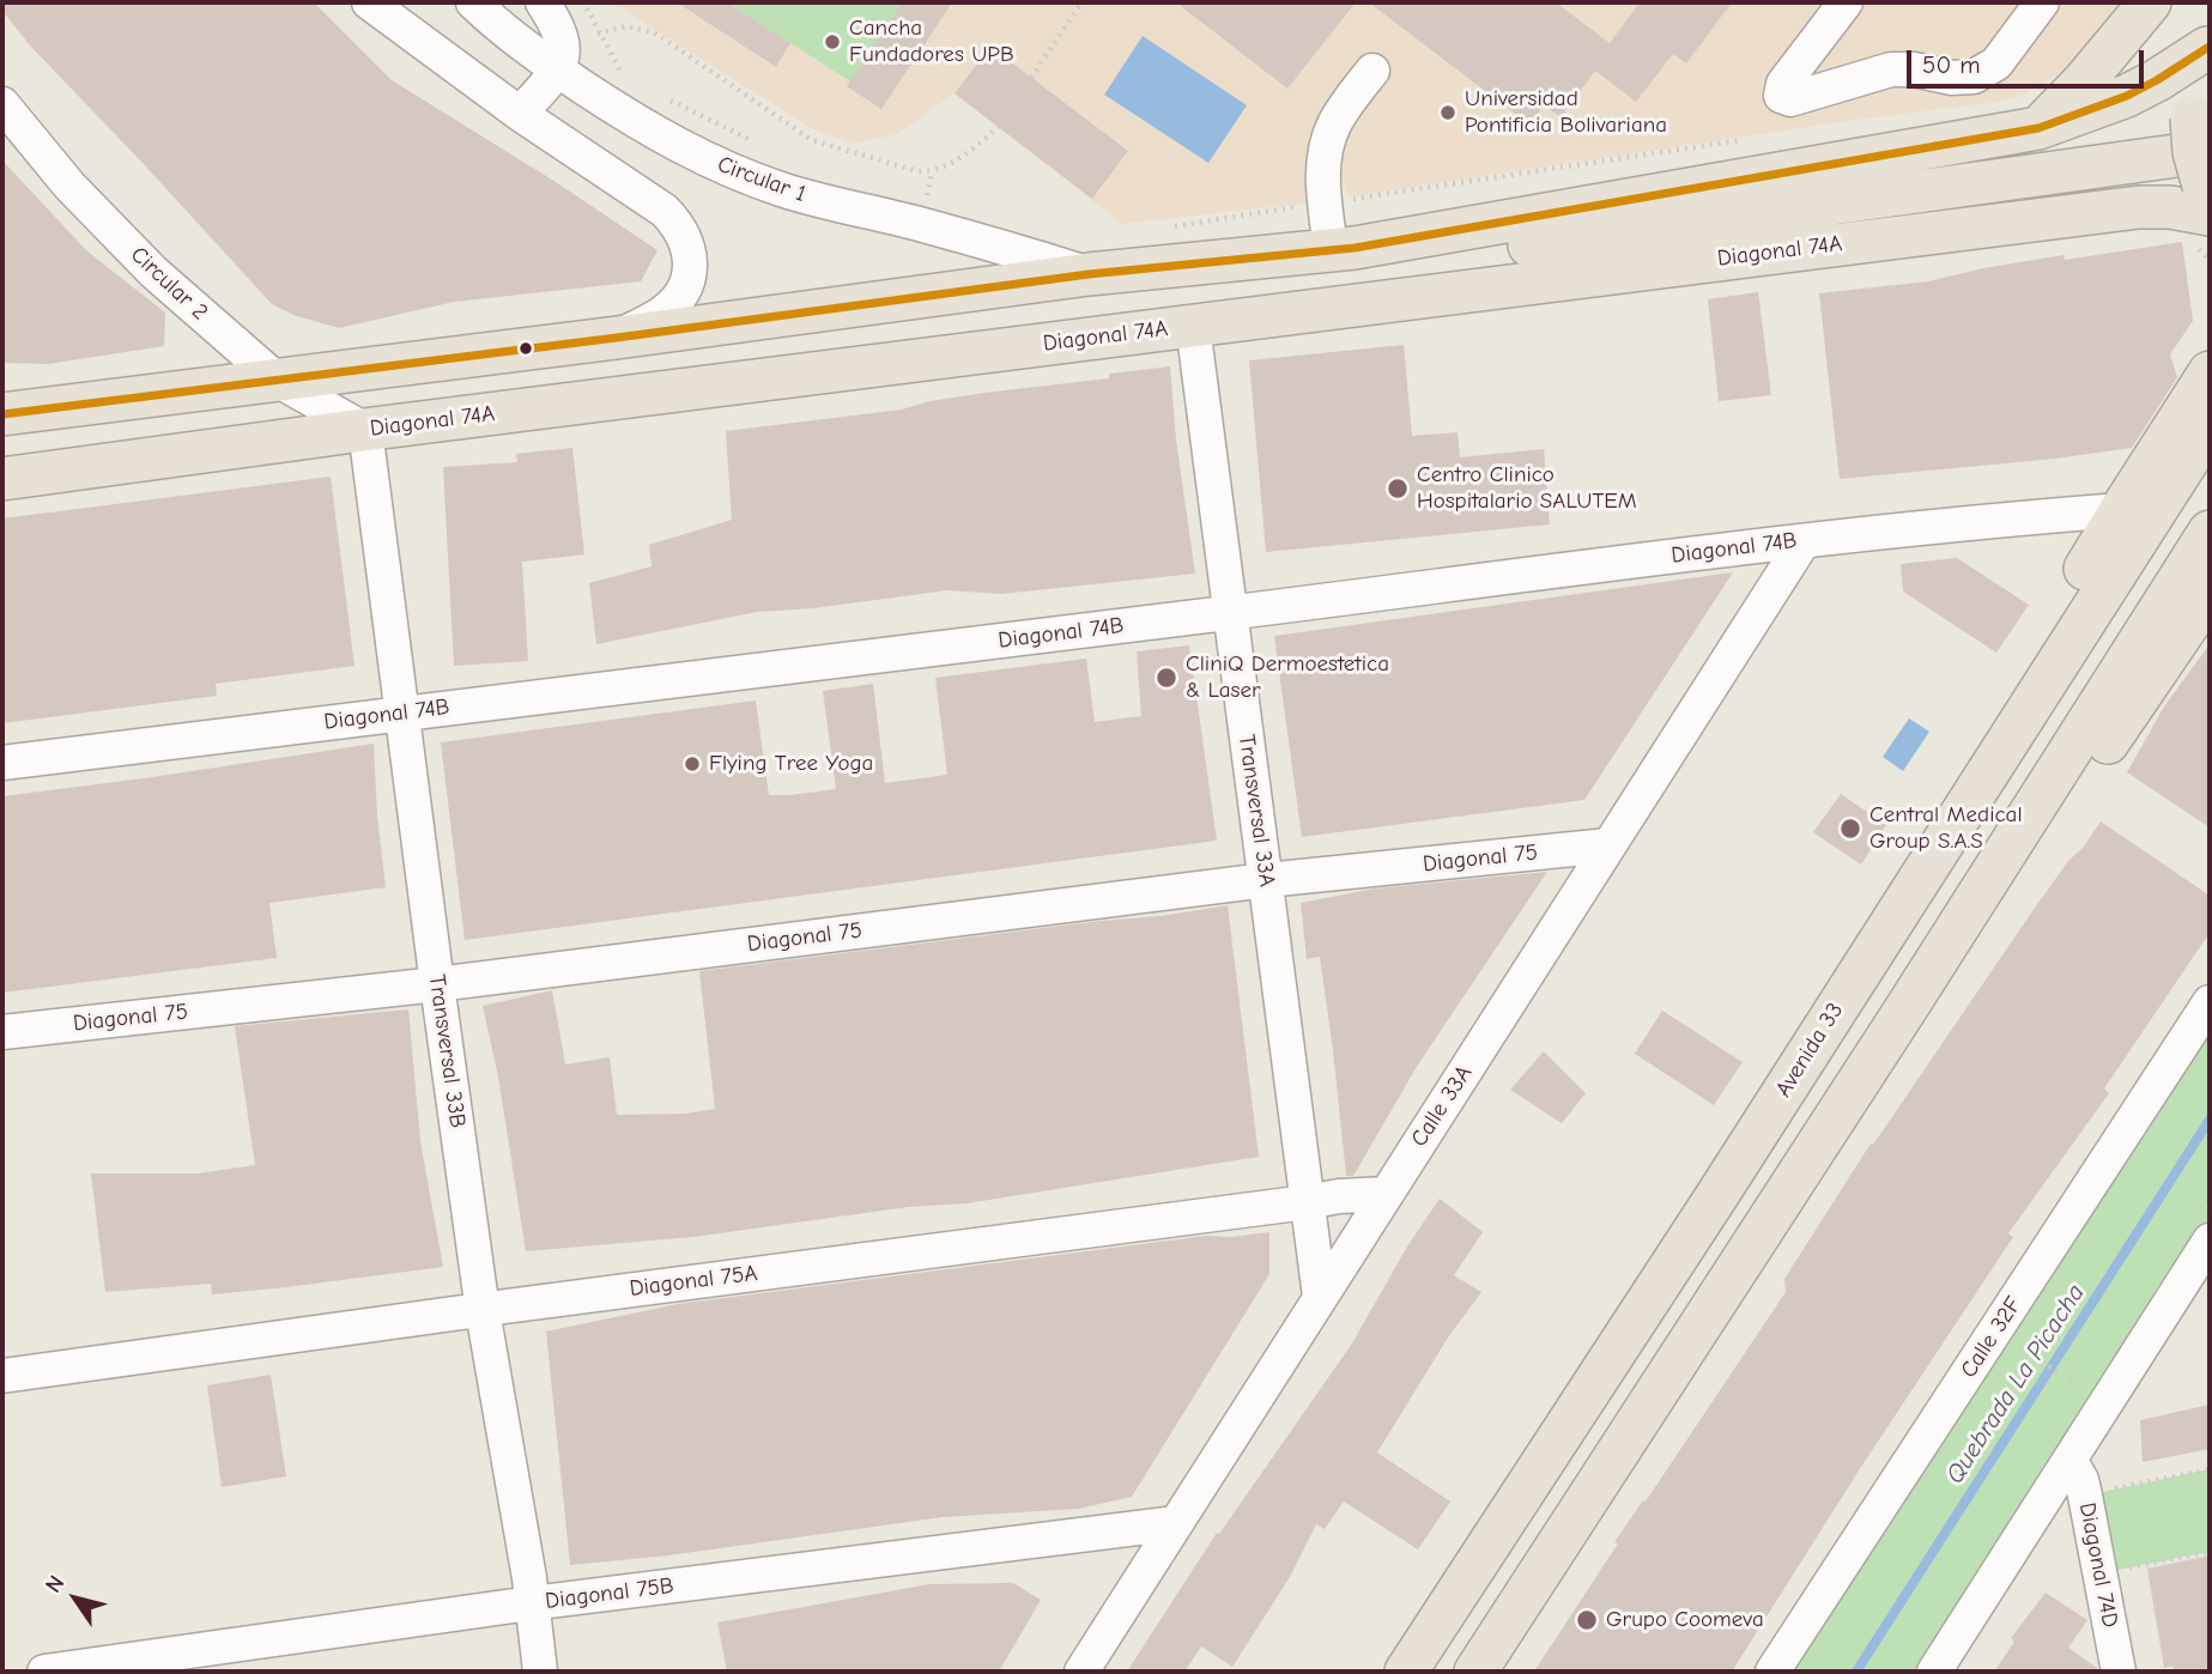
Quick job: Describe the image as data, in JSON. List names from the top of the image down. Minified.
{"streets":{"main road":["Diagonal 74A","Avenida 33"],"street":["Circular 1","Circular 2","Diagonal 74B","Transversal 33A","Diagonal 75","Transversal 33B","Calle 33A","Diagonal 75A","Calle 32F","Diagonal 74D","Diagonal 75B"]},"crossings":[["Diagonal 74A","Circular 2"],["Diagonal 74A","Transversal 33A"],["Diagonal 74A","Transversal 33B"],["Circular 2","Transversal 33B"],["Diagonal 74B","Transversal 33A"],["Diagonal 74B","Transversal 33B"],["Diagonal 74B","Calle 33A"],["Transversal 33A","Diagonal 75"],["Transversal 33A","Calle 33A"],["Transversal 33A","Diagonal 75A"],["Diagonal 75","Transversal 33B"],["Diagonal 75","Calle 33A"],["Transversal 33B","Diagonal 75A"],["Transversal 33B","Diagonal 75B"],["Calle 33A","Diagonal 75A"],["Calle 33A","Diagonal 75B"]],"water":["Quebrada La Picacha"],"places":["Cancha Fundadores UPB","Universidad Pontificia Bolivariana","Centro Clinico Hospitalario SALUTEM","CliniQ Dermoestetica & Laser","Flying Tree Yoga","Central Medical Group S.A.S","Grupo Coomeva"],"scale_bar":"50 m","north":"top left"}
